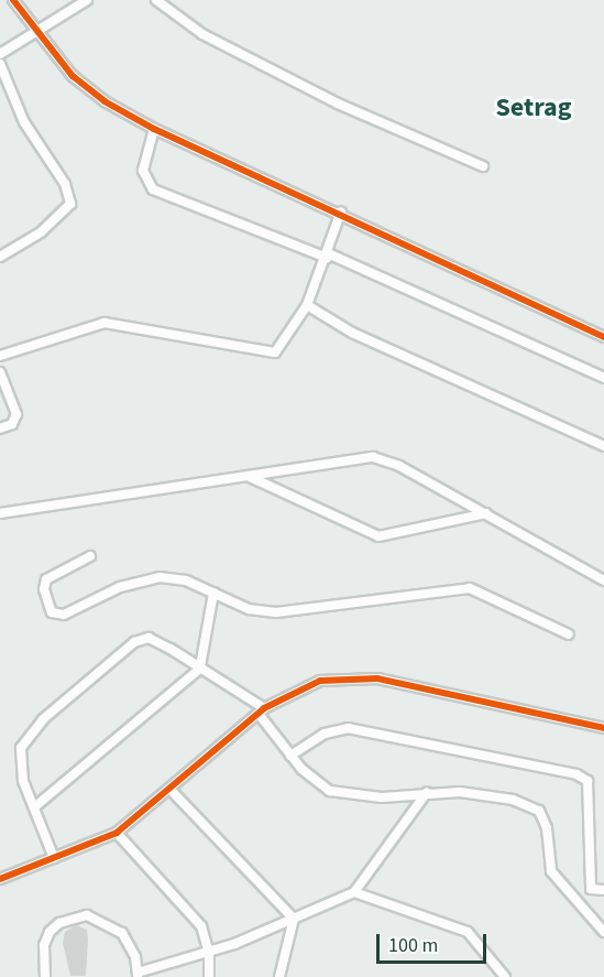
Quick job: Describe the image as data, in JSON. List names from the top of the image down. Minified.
{"districts":["Setrag"],"scale_bar":"100 m"}
